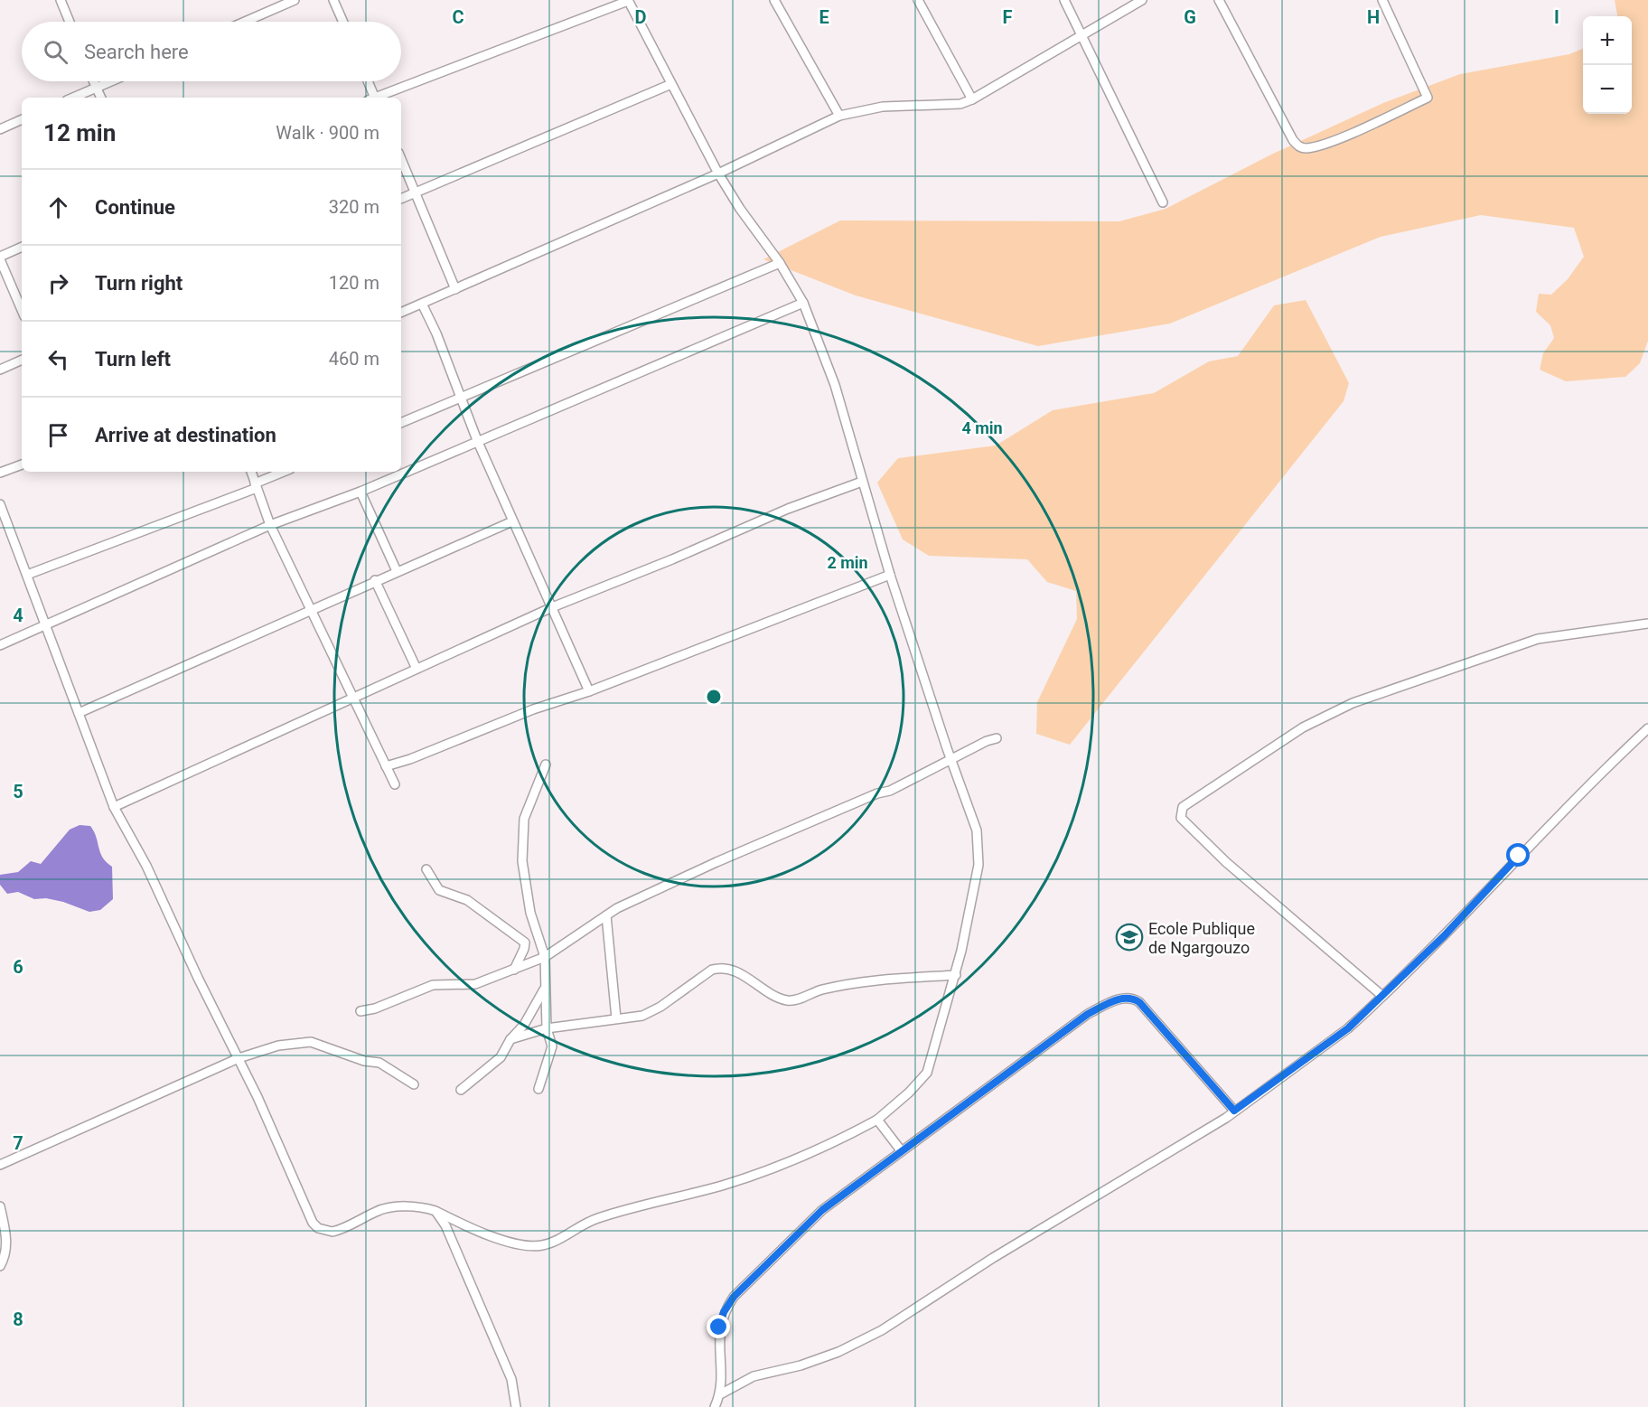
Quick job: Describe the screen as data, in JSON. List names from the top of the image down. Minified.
{"places":{"school or university":["Ecole Publique de Ngargouzo"]},"page":{"map_buttons":["+","−"],"search":"Search here","heading":["12 min","Walk · 900 m"],"list":[["Continue","320 m"],["Turn right","120 m"],["Turn left","460 m"],"Arrive at destination"]},"grid":{"columns":["C","D","E","F","G","H","I"],"rows":["4","5","6","7","8"]},"rings":["4 min","2 min"]}
